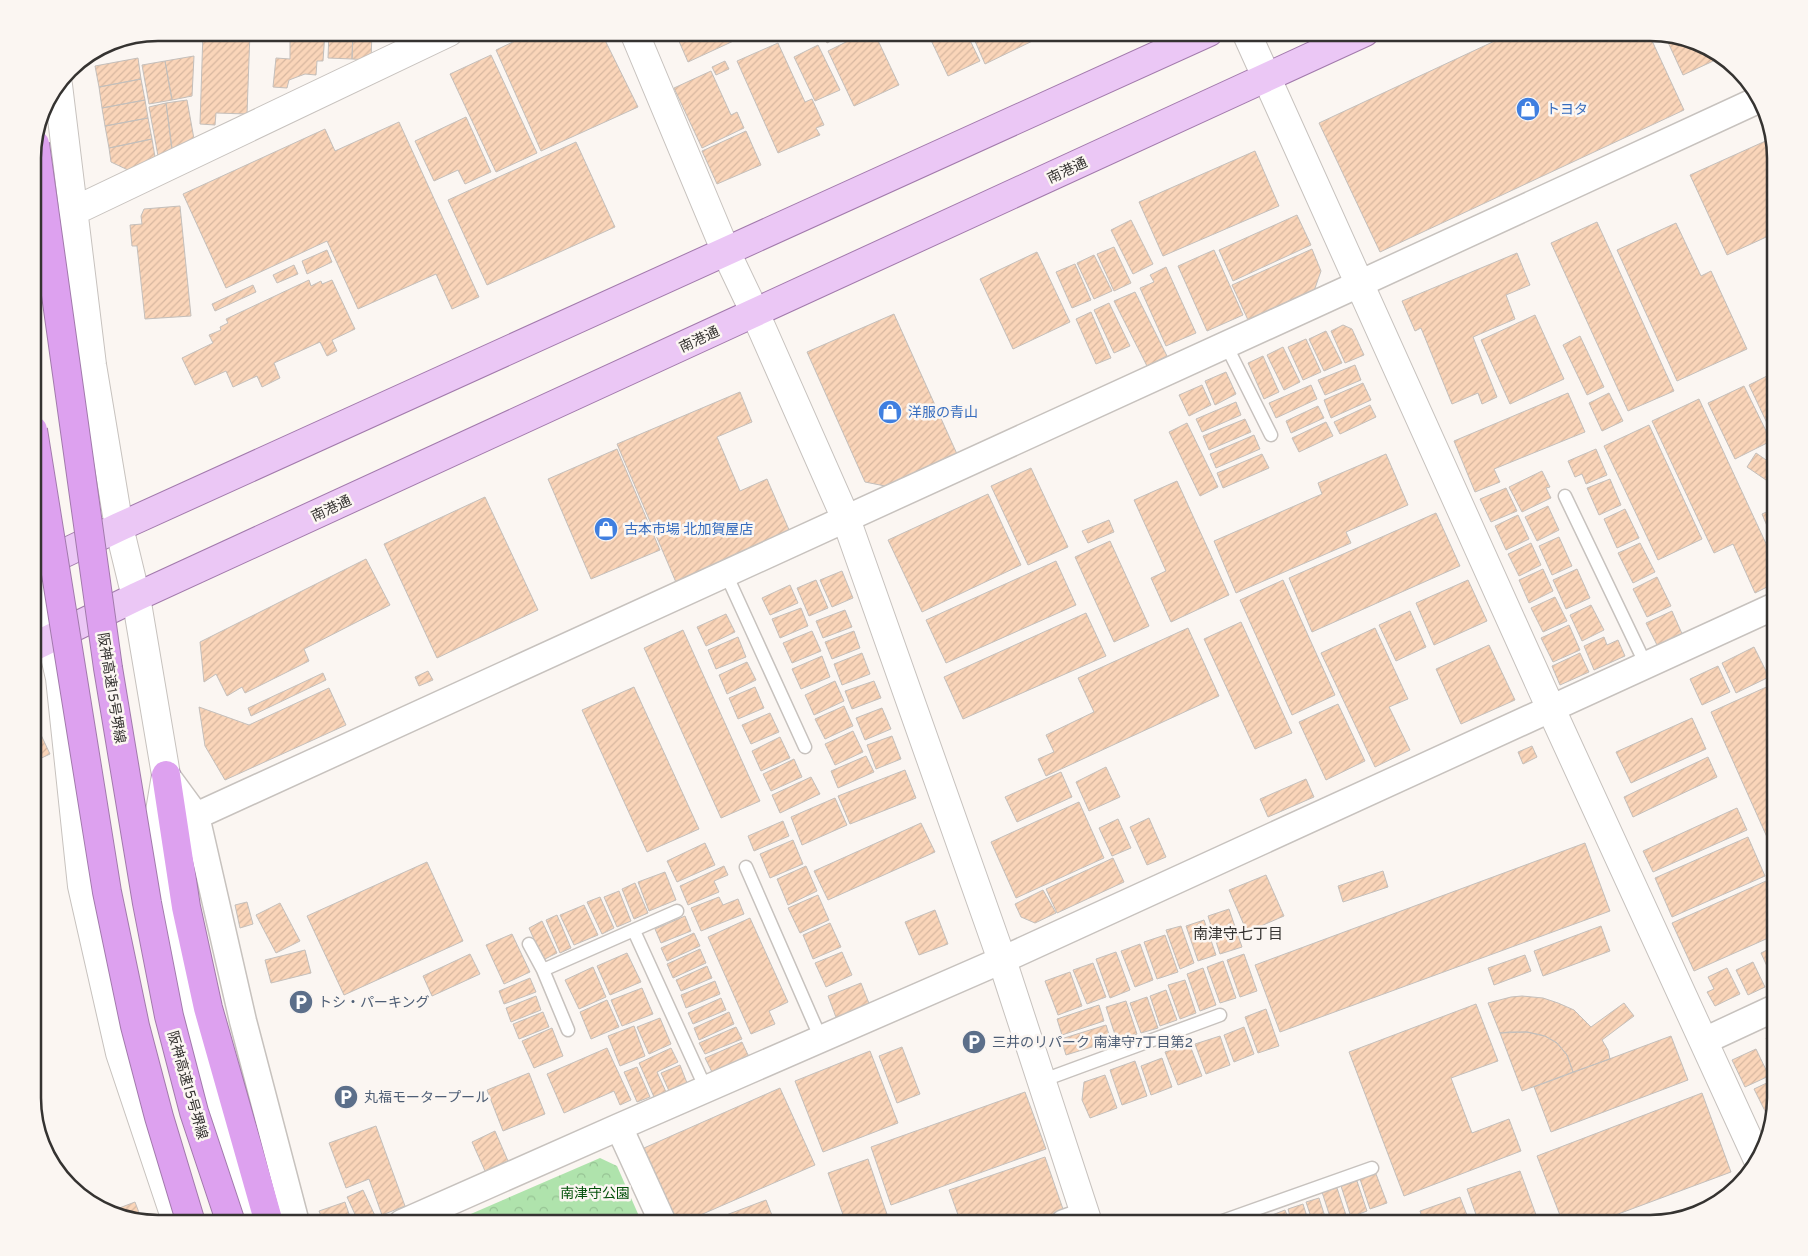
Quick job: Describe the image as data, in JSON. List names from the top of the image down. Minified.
{"streets":{"highway":["阪神高速15号堺線"],"main road":["南港通"]},"districts":["南津守七丁目"],"parks":["南津守公園"],"places":{"shop":["トヨタ","洋服の青山","古本市場 北加賀屋店"],"parking":["トシ・パーキング","三井のリパーク 南津守7丁目第2","丸福モータープール"]}}
